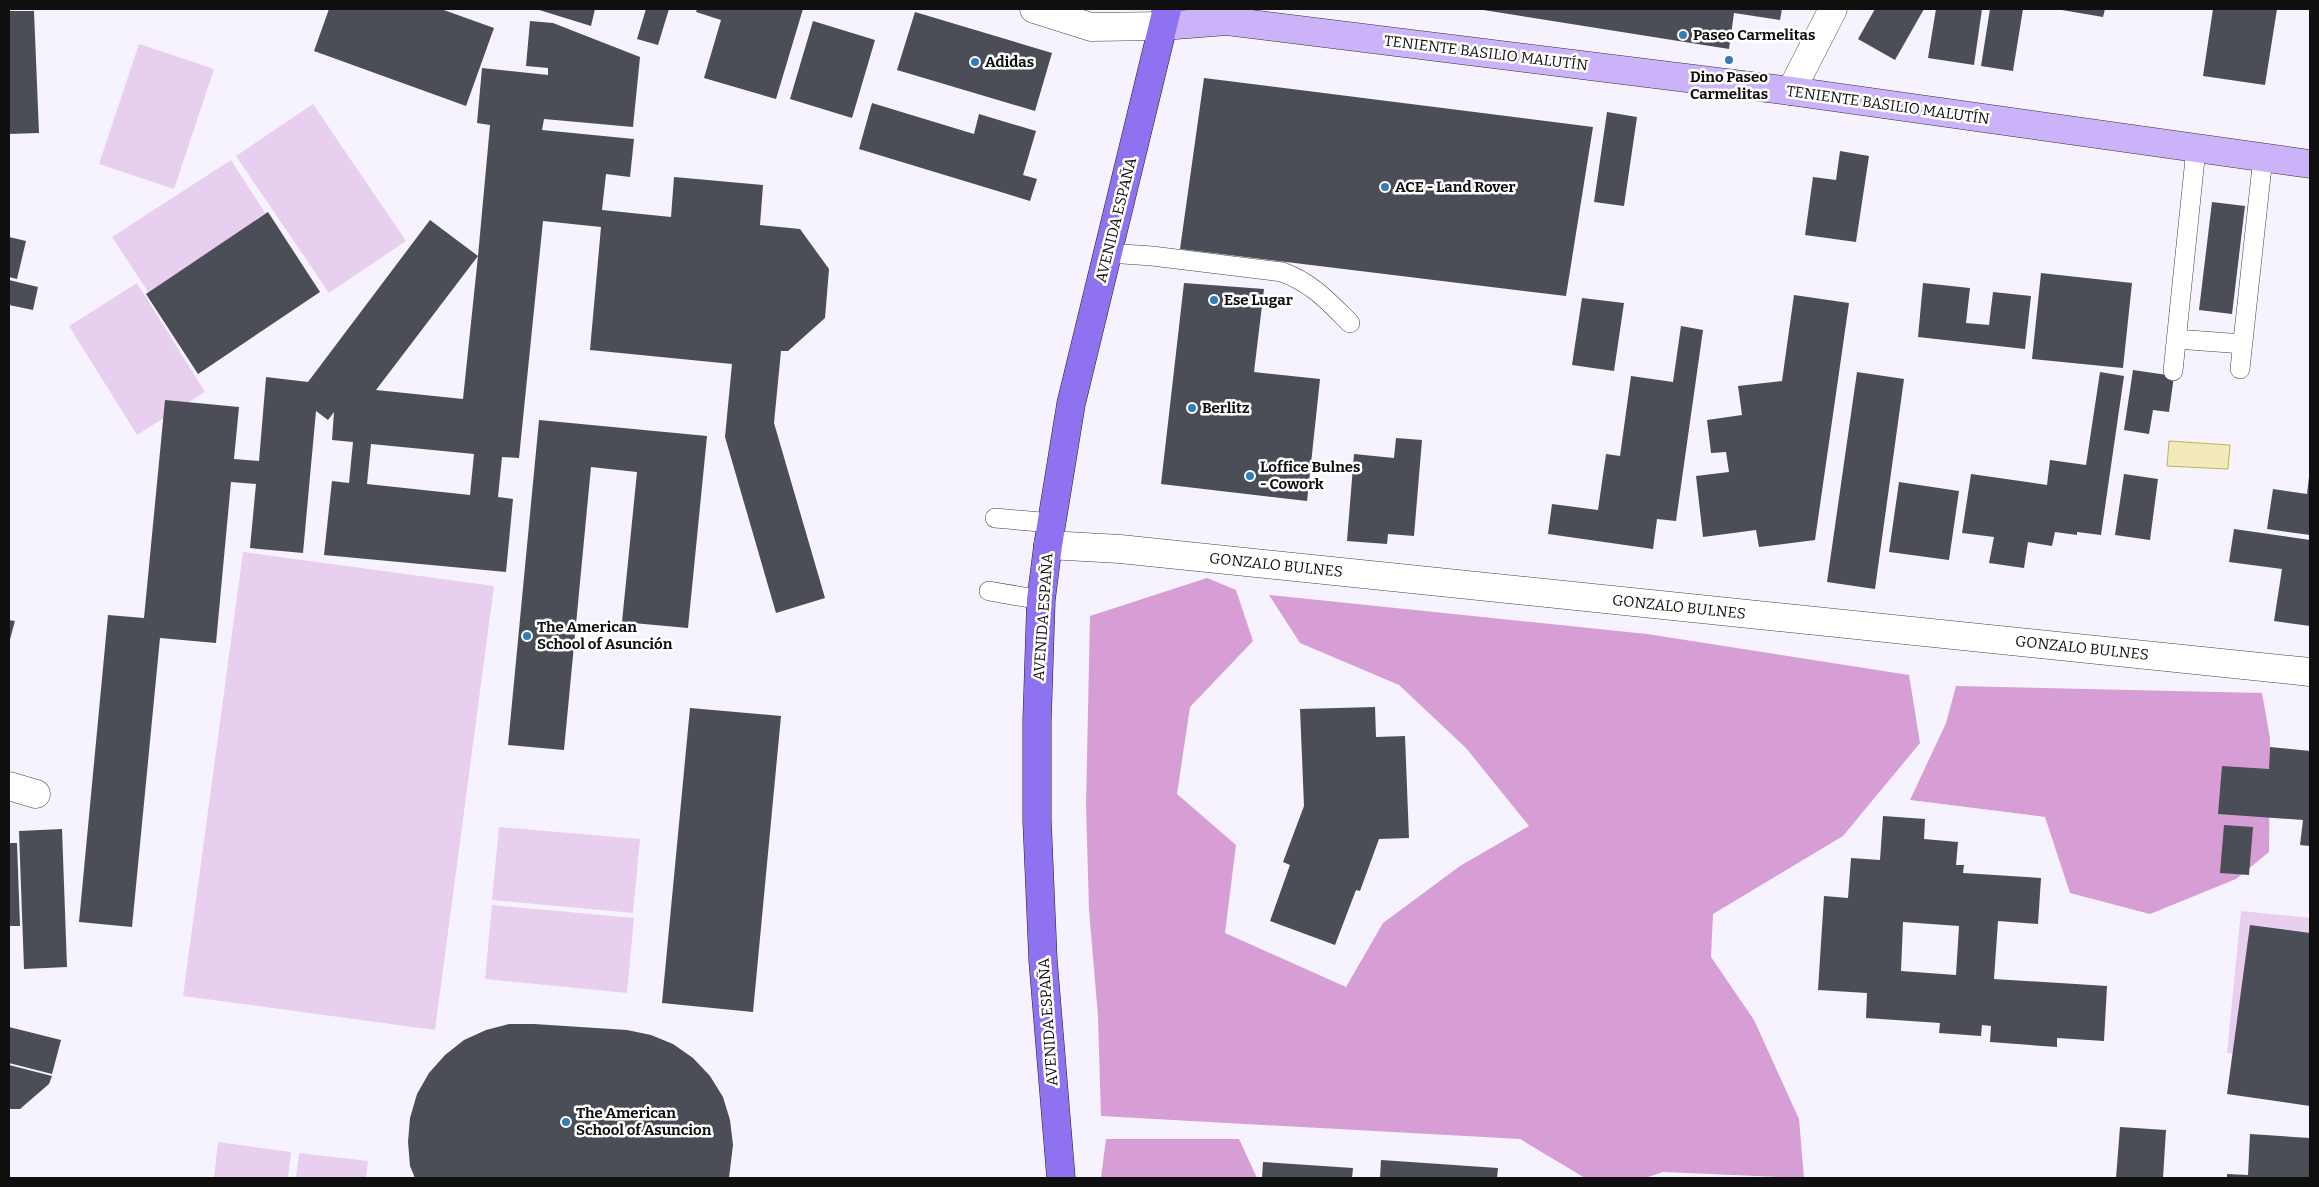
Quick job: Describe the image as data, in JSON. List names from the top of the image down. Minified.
{"streets":{"main road":["AVENIDA ESPAÑA"],"street":["TENIENTE BASILIO MALUTÍN","GONZALO BULNES"]},"crossings":[["TENIENTE BASILIO MALUTÍN","AVENIDA ESPAÑA"],["AVENIDA ESPAÑA","GONZALO BULNES"]],"places":["Paseo Carmelitas","Dino Paseo Carmelitas","Adidas","ACE - Land Rover","Ese Lugar","Berlitz","Loffice Bulnes - Cowork","The American School of Asunción","The American School of Asuncion"]}
